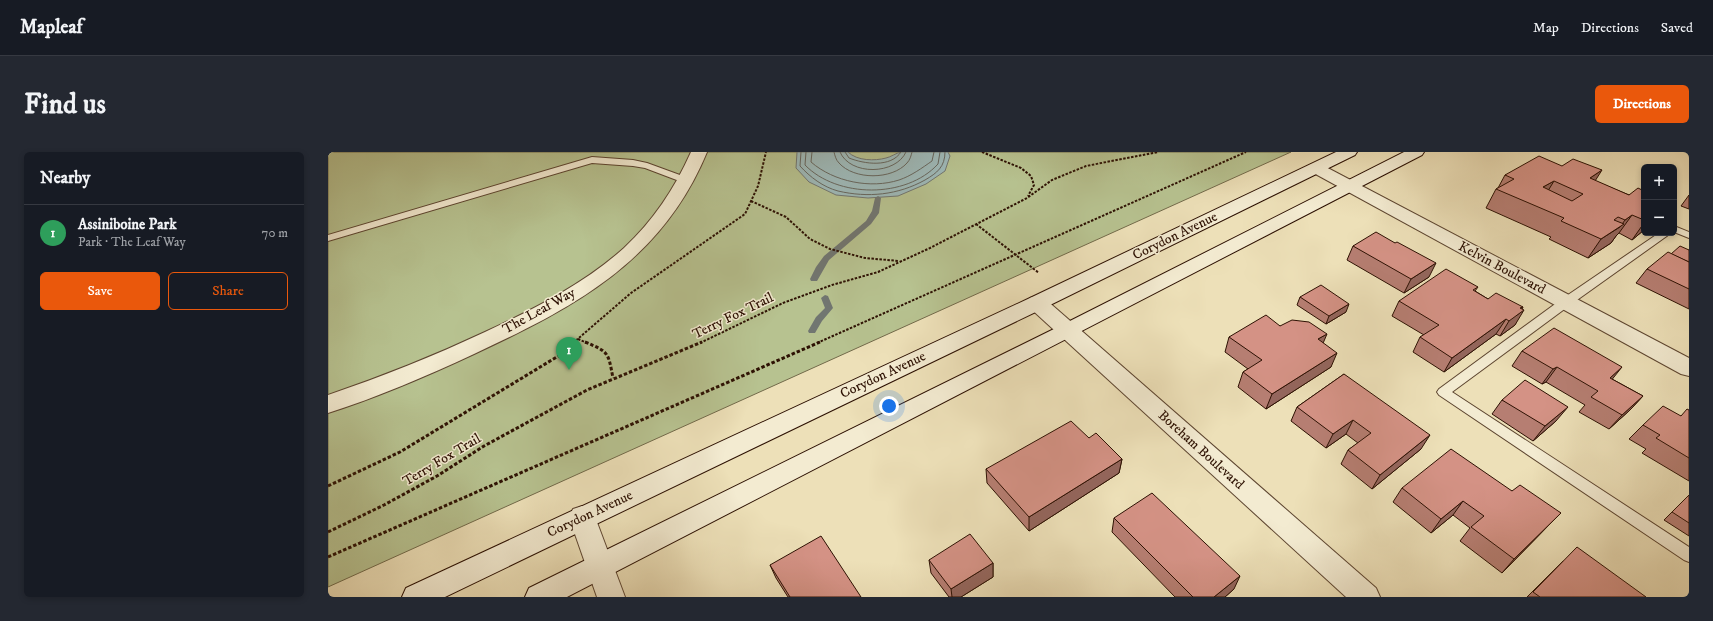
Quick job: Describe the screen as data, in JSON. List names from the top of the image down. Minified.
{"streets":{"main road":["Corydon Avenue","Kelvin Boulevard","The Leaf Way","Boreham Boulevard"],"path":["Terry Fox Trail"]},"crossings":[["Corydon Avenue","Kelvin Boulevard"],["Corydon Avenue","Boreham Boulevard"]],"page":{"header":"Mapleaf","nav":["Map","Directions","Saved"],"buttons":["Directions",["Save","Share"]],"title":"Find us","heading":"Nearby","map_buttons":["+","−"],"list":[{"mark":"1","name":"Assiniboine Park","note":"Park · The Leaf Way","value":"70 m"}],"pins":"1"}}
